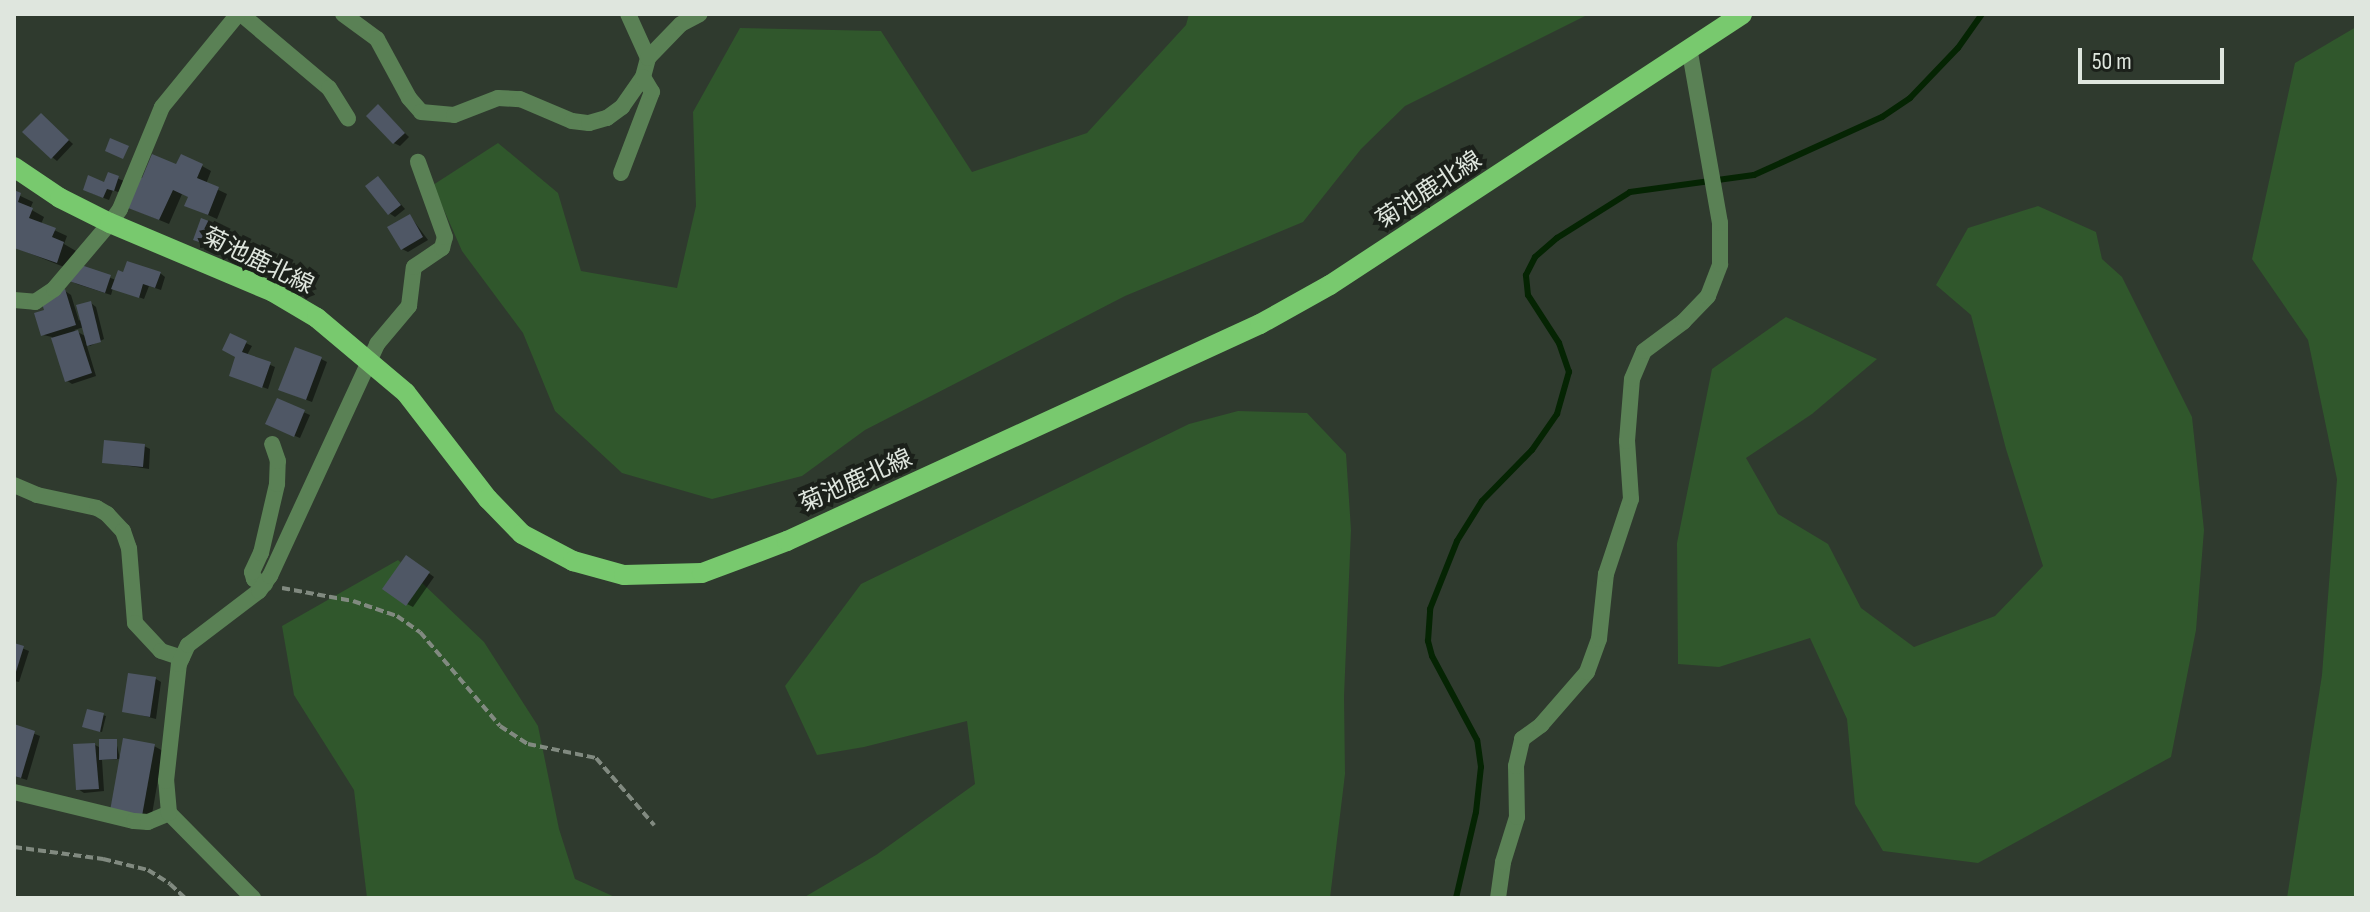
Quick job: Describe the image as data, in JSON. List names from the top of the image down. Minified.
{"streets":{"main road":["菊池鹿北線"]},"scale_bar":"50 m"}
